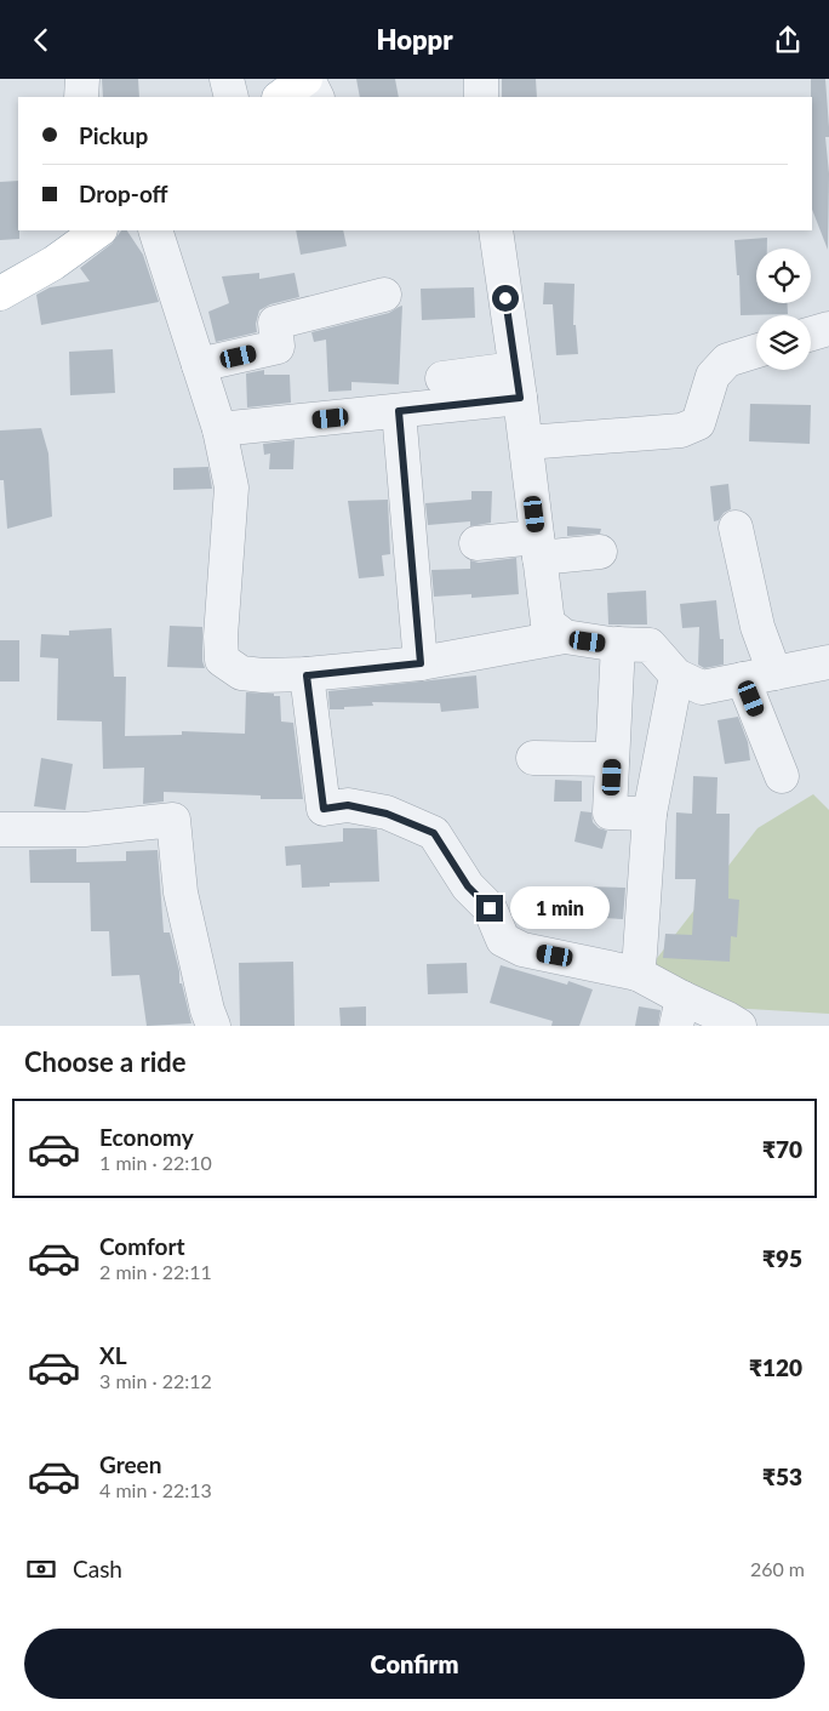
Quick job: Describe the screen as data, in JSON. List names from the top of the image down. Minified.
{"page":{"header":"Hoppr","banner":["Pickup","Drop-off"],"bubble":"1 min","heading":"Choose a ride","list":[{"name":"Economy","note":"1 min · 22:10","value":"₹70"},{"name":"Comfort","note":"2 min · 22:11","value":"₹95"},{"name":"XL","note":"3 min · 22:12","value":"₹120"},{"name":"Green","note":"4 min · 22:13","value":"₹53"}],"pay":["Cash","260 m"],"buttons":"Confirm"}}
